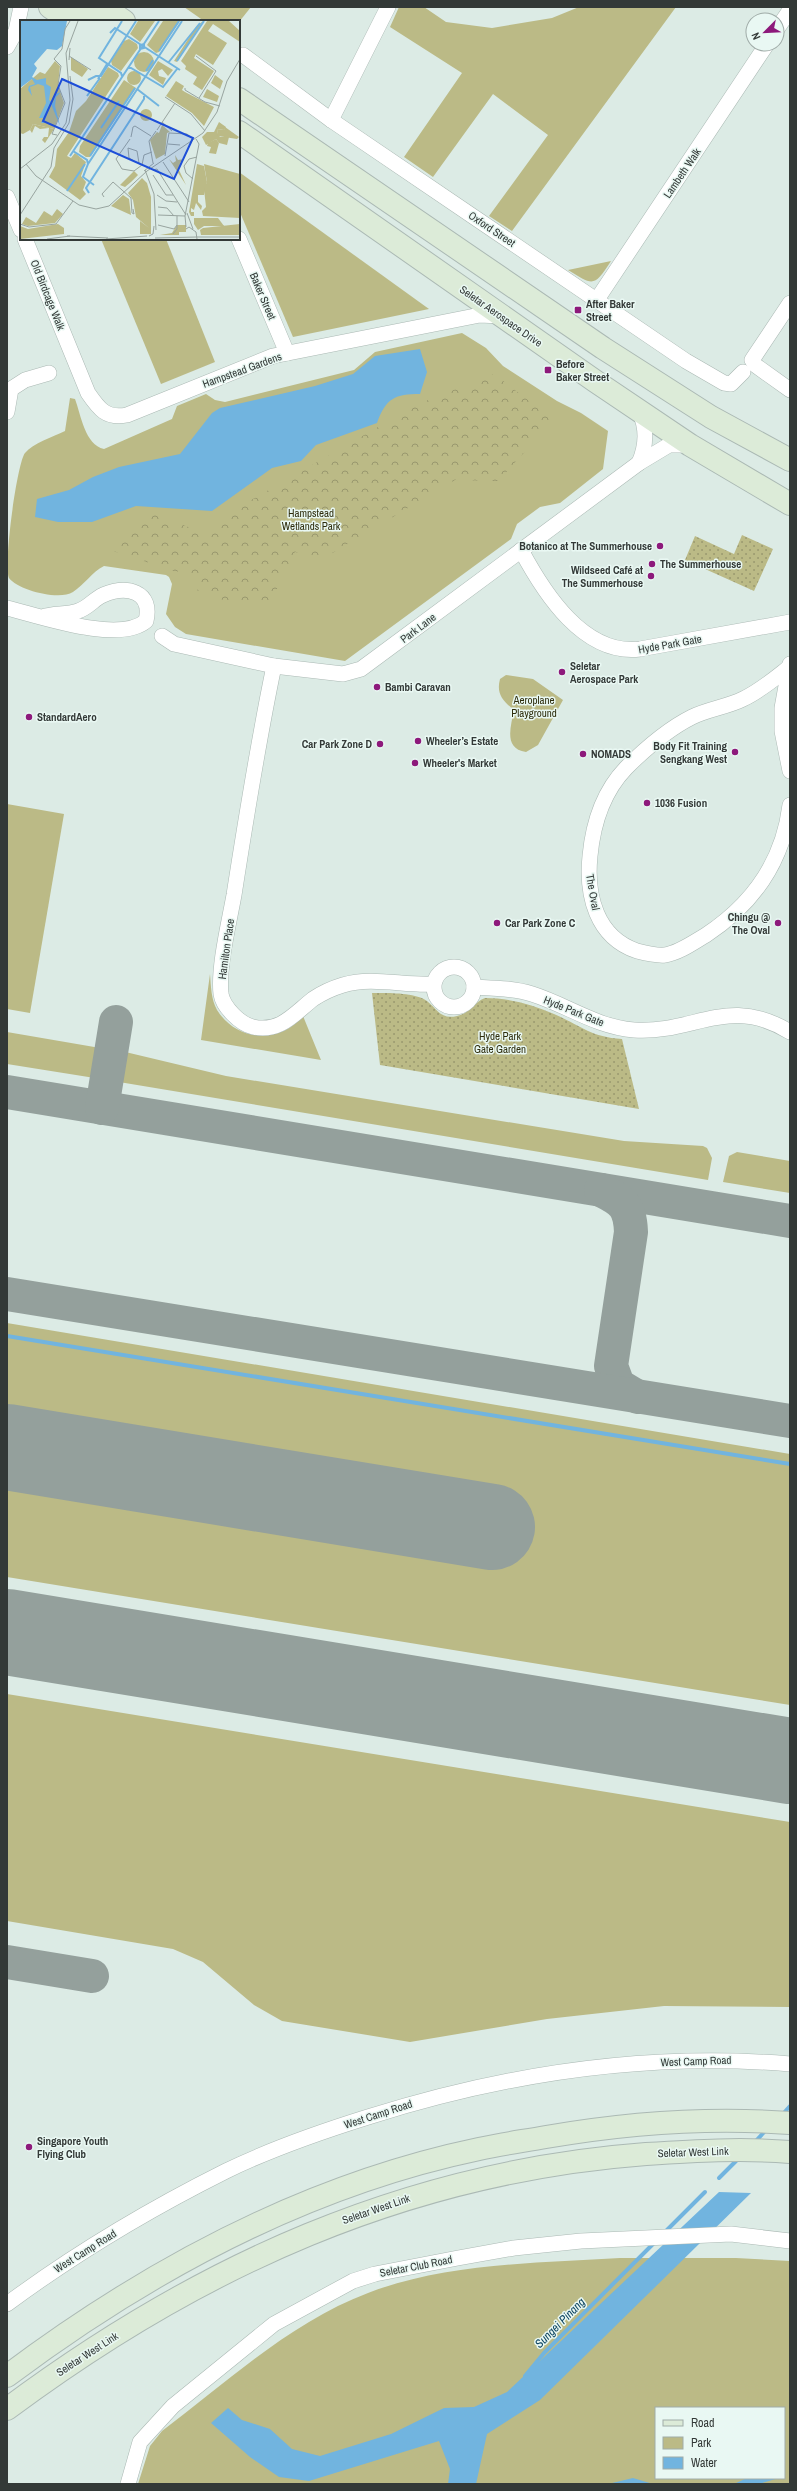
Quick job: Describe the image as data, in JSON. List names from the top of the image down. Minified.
{"streets":{"main road":["Seletar Aerospace Drive","Seletar West Link"],"street":["Lambeth Walk","Oxford Street","Old Birdcage Walk","Baker Street","Hampstead Gardens","Park Lane","Hyde Park Gate","The Oval","Hamilton Place","West Camp Road","Seletar Club Road"]},"crossings":[["Lambeth Walk","Oxford Street"],["Old Birdcage Walk","Hampstead Gardens"],["Baker Street","Hampstead Gardens"],["Seletar Aerospace Drive","Hampstead Gardens"],["Seletar Aerospace Drive","Park Lane"],["Park Lane","Hyde Park Gate"],["Park Lane","Hamilton Place"],["Hyde Park Gate","Hamilton Place"]],"water":["Sungei Pinang"],"parks":["Hampstead Wetlands Park","Aeroplane Playground","Hyde Park Gate Garden"],"places":{"transit":["After Baker Street","Before Baker Street"],"other":["Botanico at The Summerhouse","The Summerhouse","Wildseed Café at The Summerhouse","Seletar Aerospace Park","Bambi Caravan","StandardAero","Wheeler’s Estate","Car Park Zone D","Body Fit Training Sengkang West","NOMADS","Wheeler's Market","1036 Fusion","Car Park Zone C","Chingu @ The Oval","Singapore Youth Flying Club"]},"legend":["Road","Park","Water"],"north":"bottom left"}
